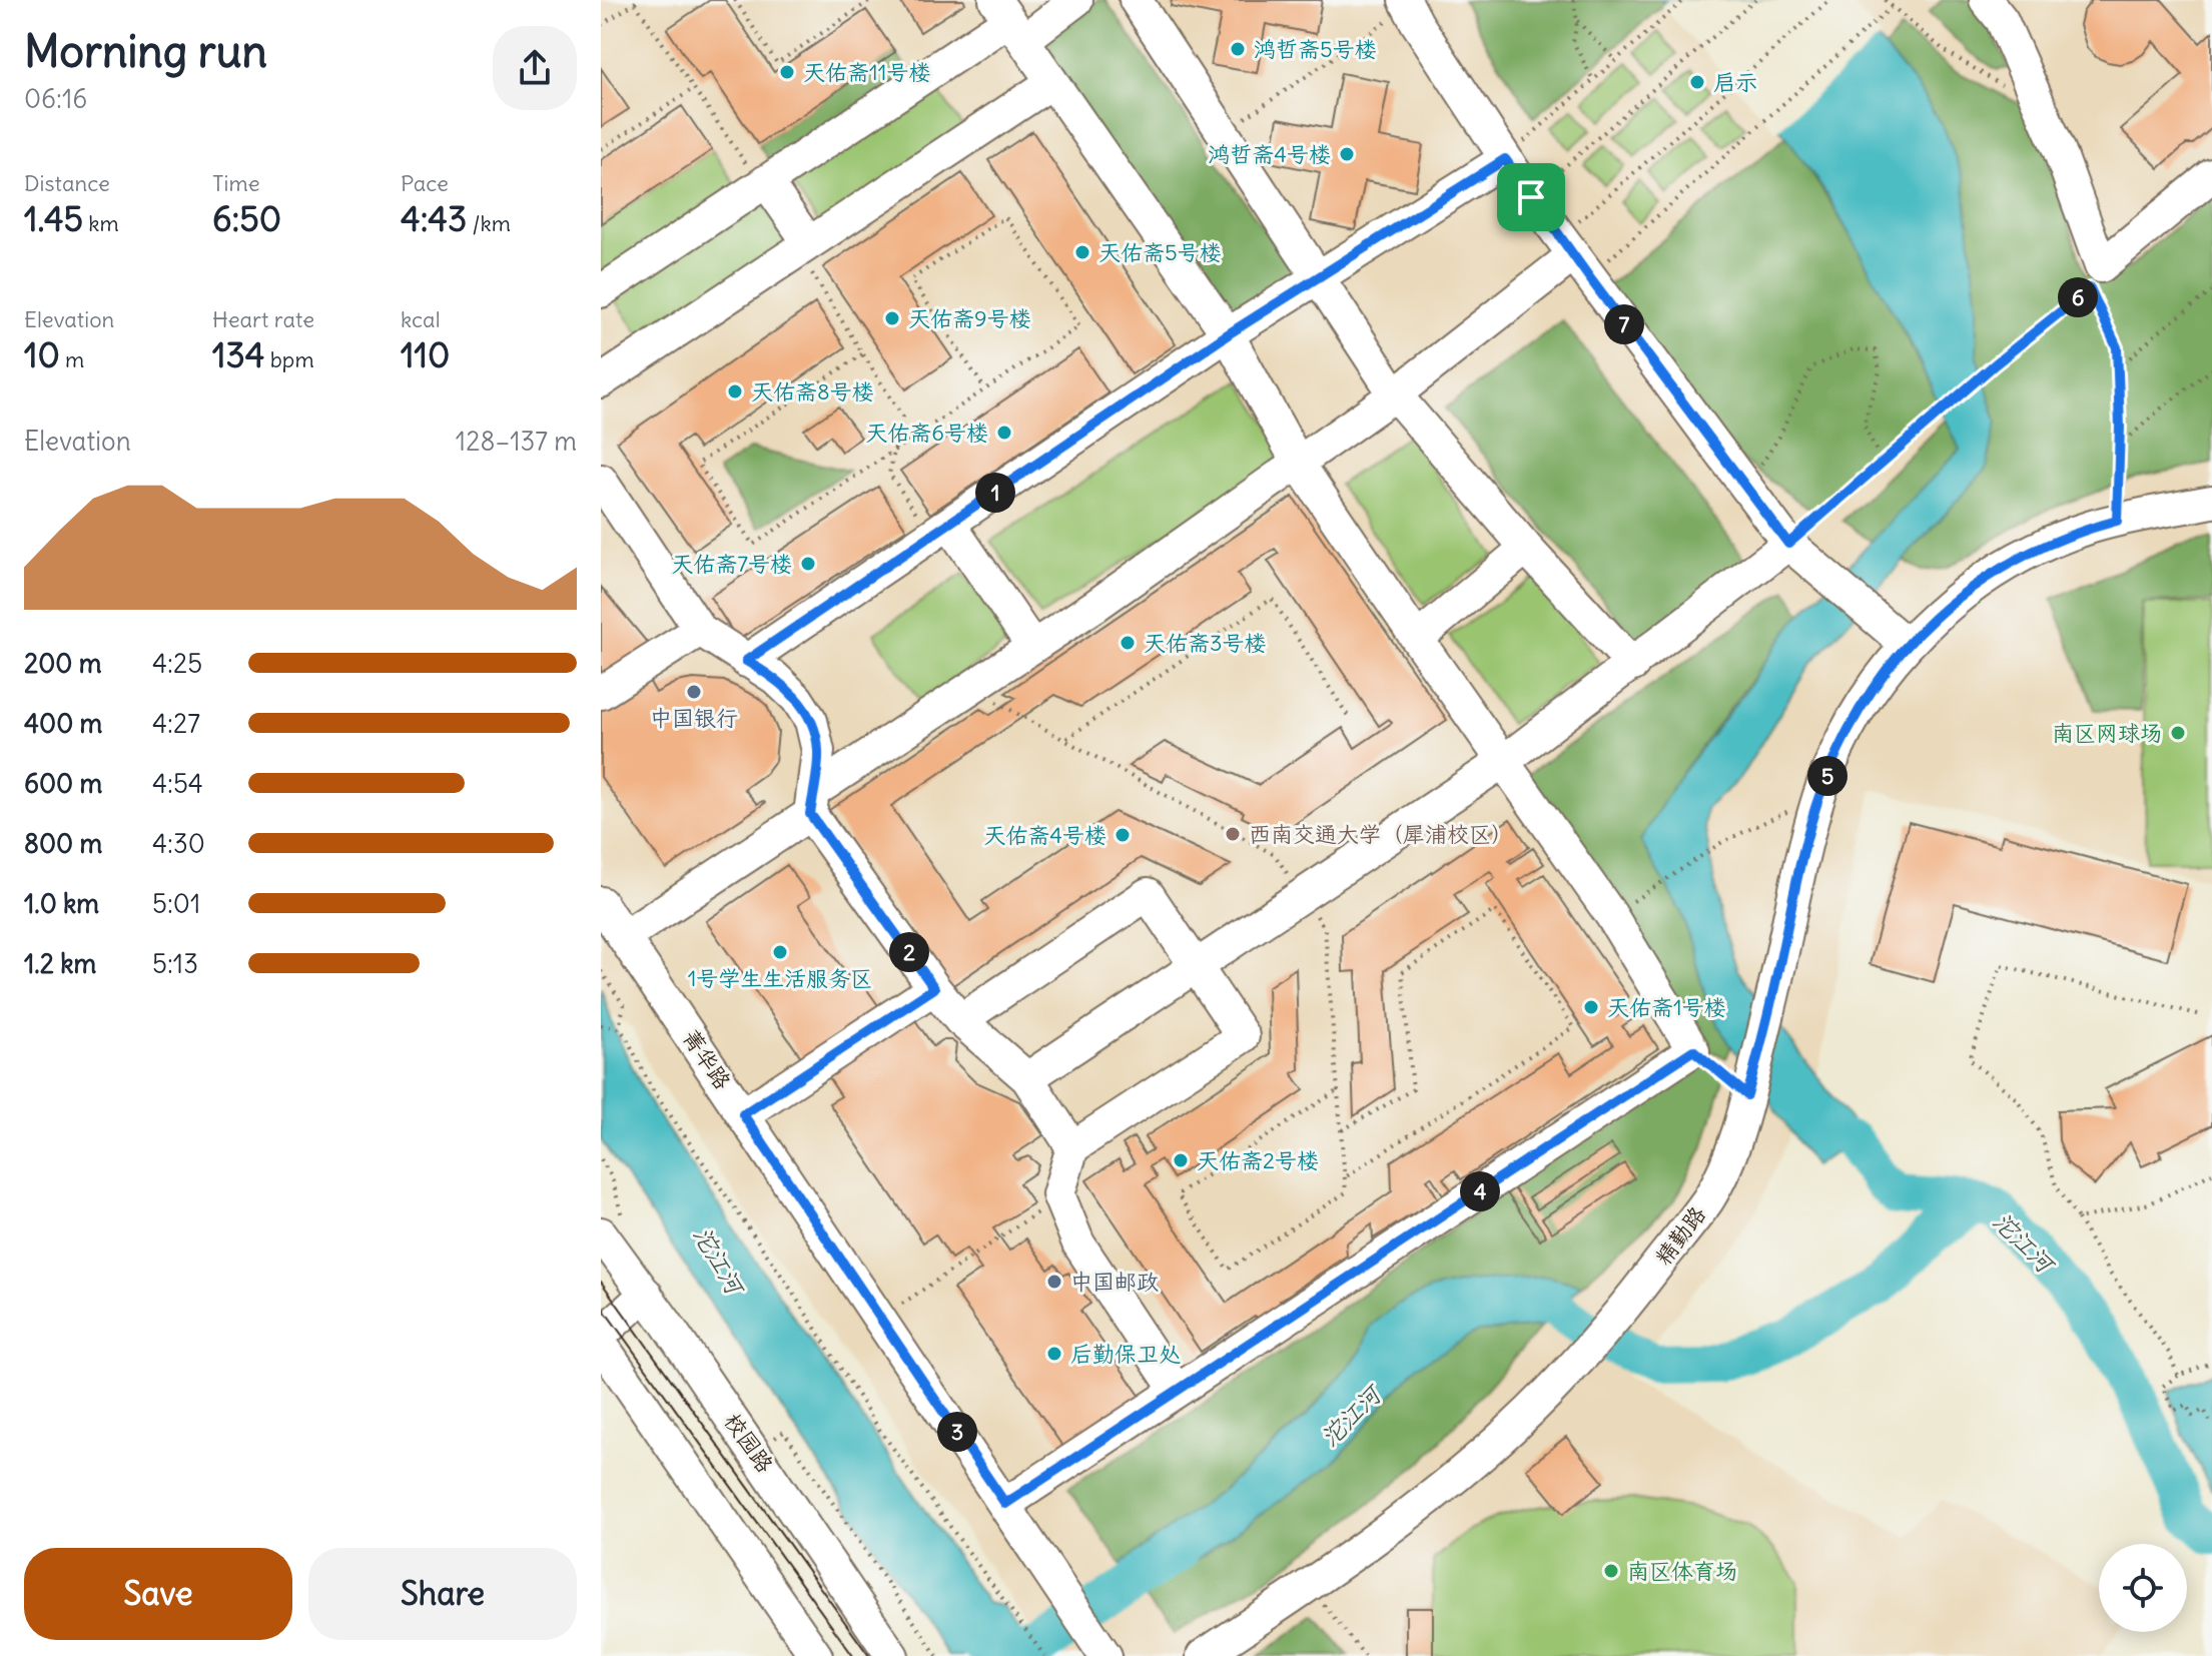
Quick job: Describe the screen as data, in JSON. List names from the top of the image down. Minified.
{"streets":{"street":["菁华路","精勤路","校园路"]},"water":["沱江河"],"places":["鸿哲斋5号楼","天佑斋11号楼","启示","鸿哲斋4号楼","天佑斋5号楼","天佑斋9号楼","天佑斋8号楼","天佑斋6号楼","天佑斋7号楼","天佑斋3号楼","中国银行","南区网球场","西南交通大学（犀浦校区）","天佑斋4号楼","1号学生生活服务区","天佑斋1号楼","天佑斋2号楼","中国邮政","后勤保卫处","南区体育场"],"page":{"heading":["Morning run","06:16"],"stats":[["Distance","1.45 km"],["Time","6:50"],["Pace","4:43 /km"],["Elevation","10 m"],["Heart rate","134 bpm"],["kcal","110"]],"pins":["6","7","1","5","2","4","3"],"chart":["Elevation","128–137 m"],"list":[{"name":"200 m","note":"4:25"},{"name":"400 m","note":"4:27"},{"name":"600 m","note":"4:54"},{"name":"800 m","note":"4:30"},{"name":"1.0 km","note":"5:01"},{"name":"1.2 km","note":"5:13"}],"buttons":["Save","Share"]}}
